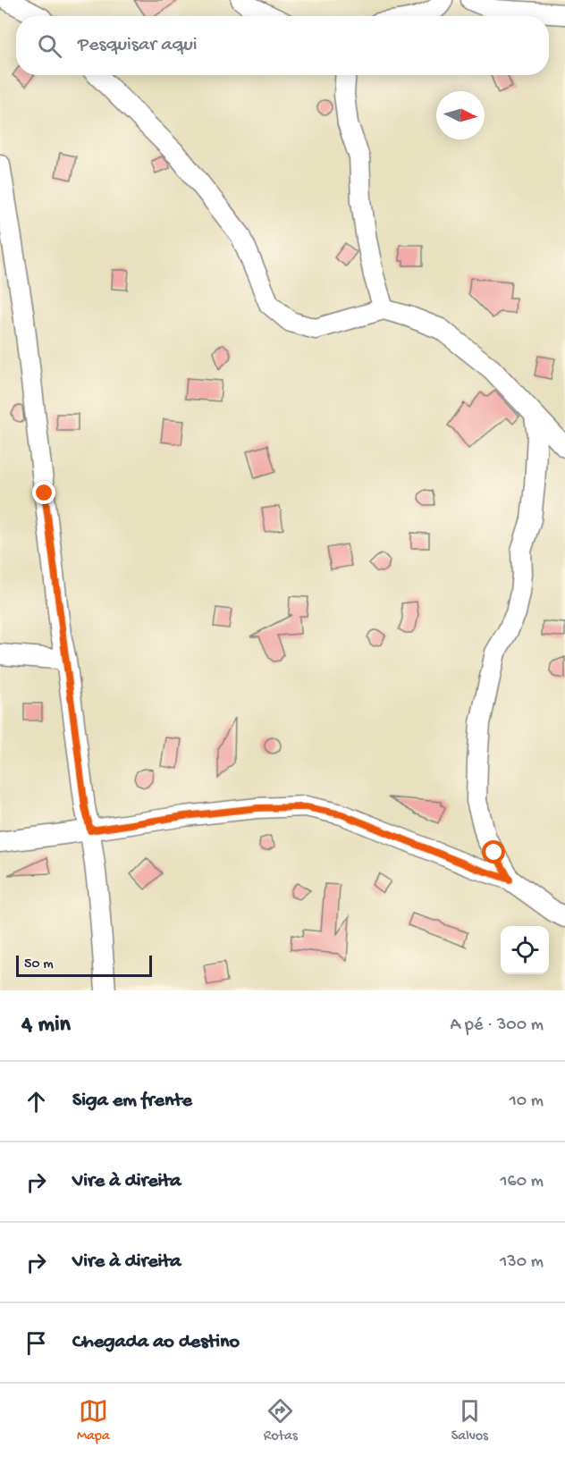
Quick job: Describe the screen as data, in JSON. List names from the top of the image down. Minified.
{"scale_bar":"50 m","north":"right","page":{"search":"Pesquisar aqui","scale":"50 m","heading":["4 min","A pé · 300 m"],"list":[["Siga em frente","10 m"],["Vire à direita","160 m"],["Vire à direita","130 m"],"Chegada ao destino"],"nav":["Mapa","Rotas","Salvos"]}}
